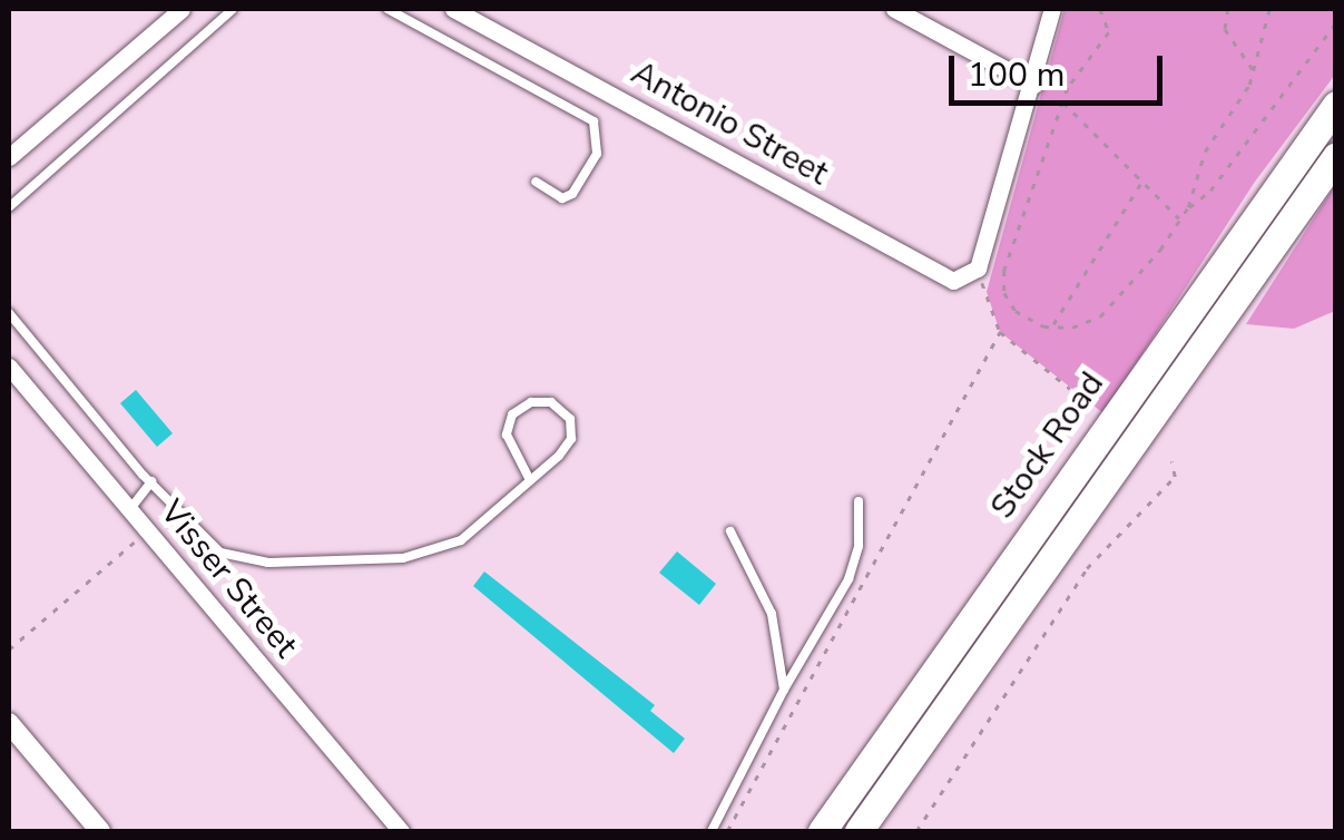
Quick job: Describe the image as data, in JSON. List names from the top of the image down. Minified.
{"streets":{"highway":["Stock Road"],"street":["Antonio Street","Visser Street"]},"scale_bar":"100 m"}
